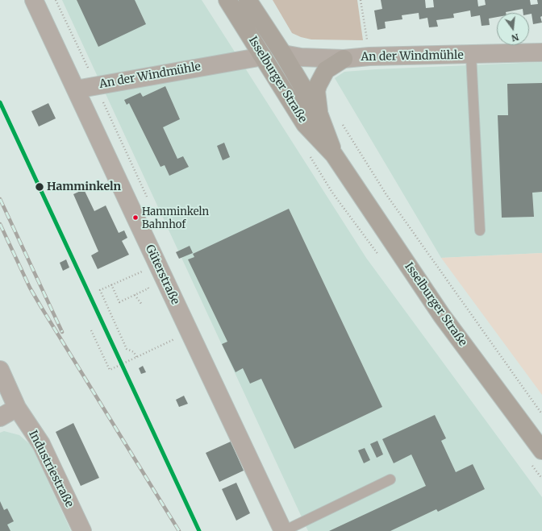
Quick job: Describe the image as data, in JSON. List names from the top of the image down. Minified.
{"streets":{"main road":["Isselburger Straße"],"street":["An der Windmühle","Güterstraße","Industriestraße"]},"crossings":[["An der Windmühle","Isselburger Straße"],["An der Windmühle","Güterstraße"]],"places":["Hamminkeln","Hamminkeln Bahnhof"],"north":"bottom"}
